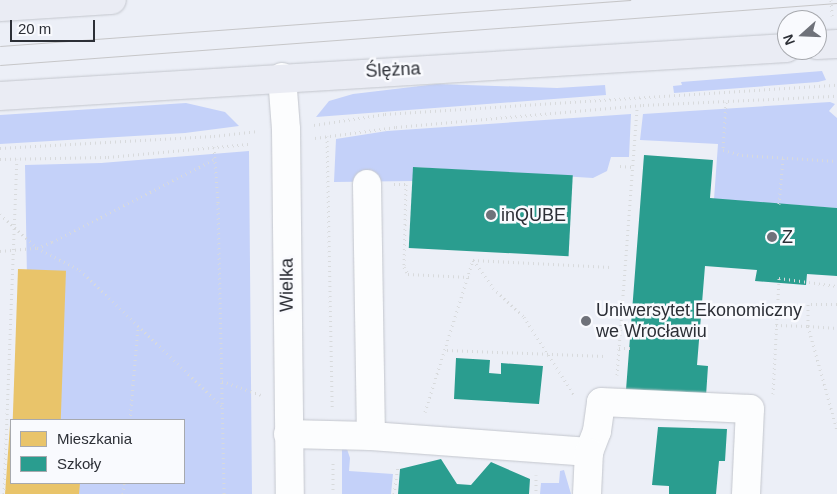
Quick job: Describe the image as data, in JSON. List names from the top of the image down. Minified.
{"streets":{"main road":["Ślężna"],"street":["Wielka"]},"crossings":[["Ślężna","Wielka"]],"places":["inQUBE","Z","Uniwersytet Ekonomiczny we Wrocławiu"],"legend":["Mieszkania","Szkoły"],"scale_bar":"20 m","north":"left"}
